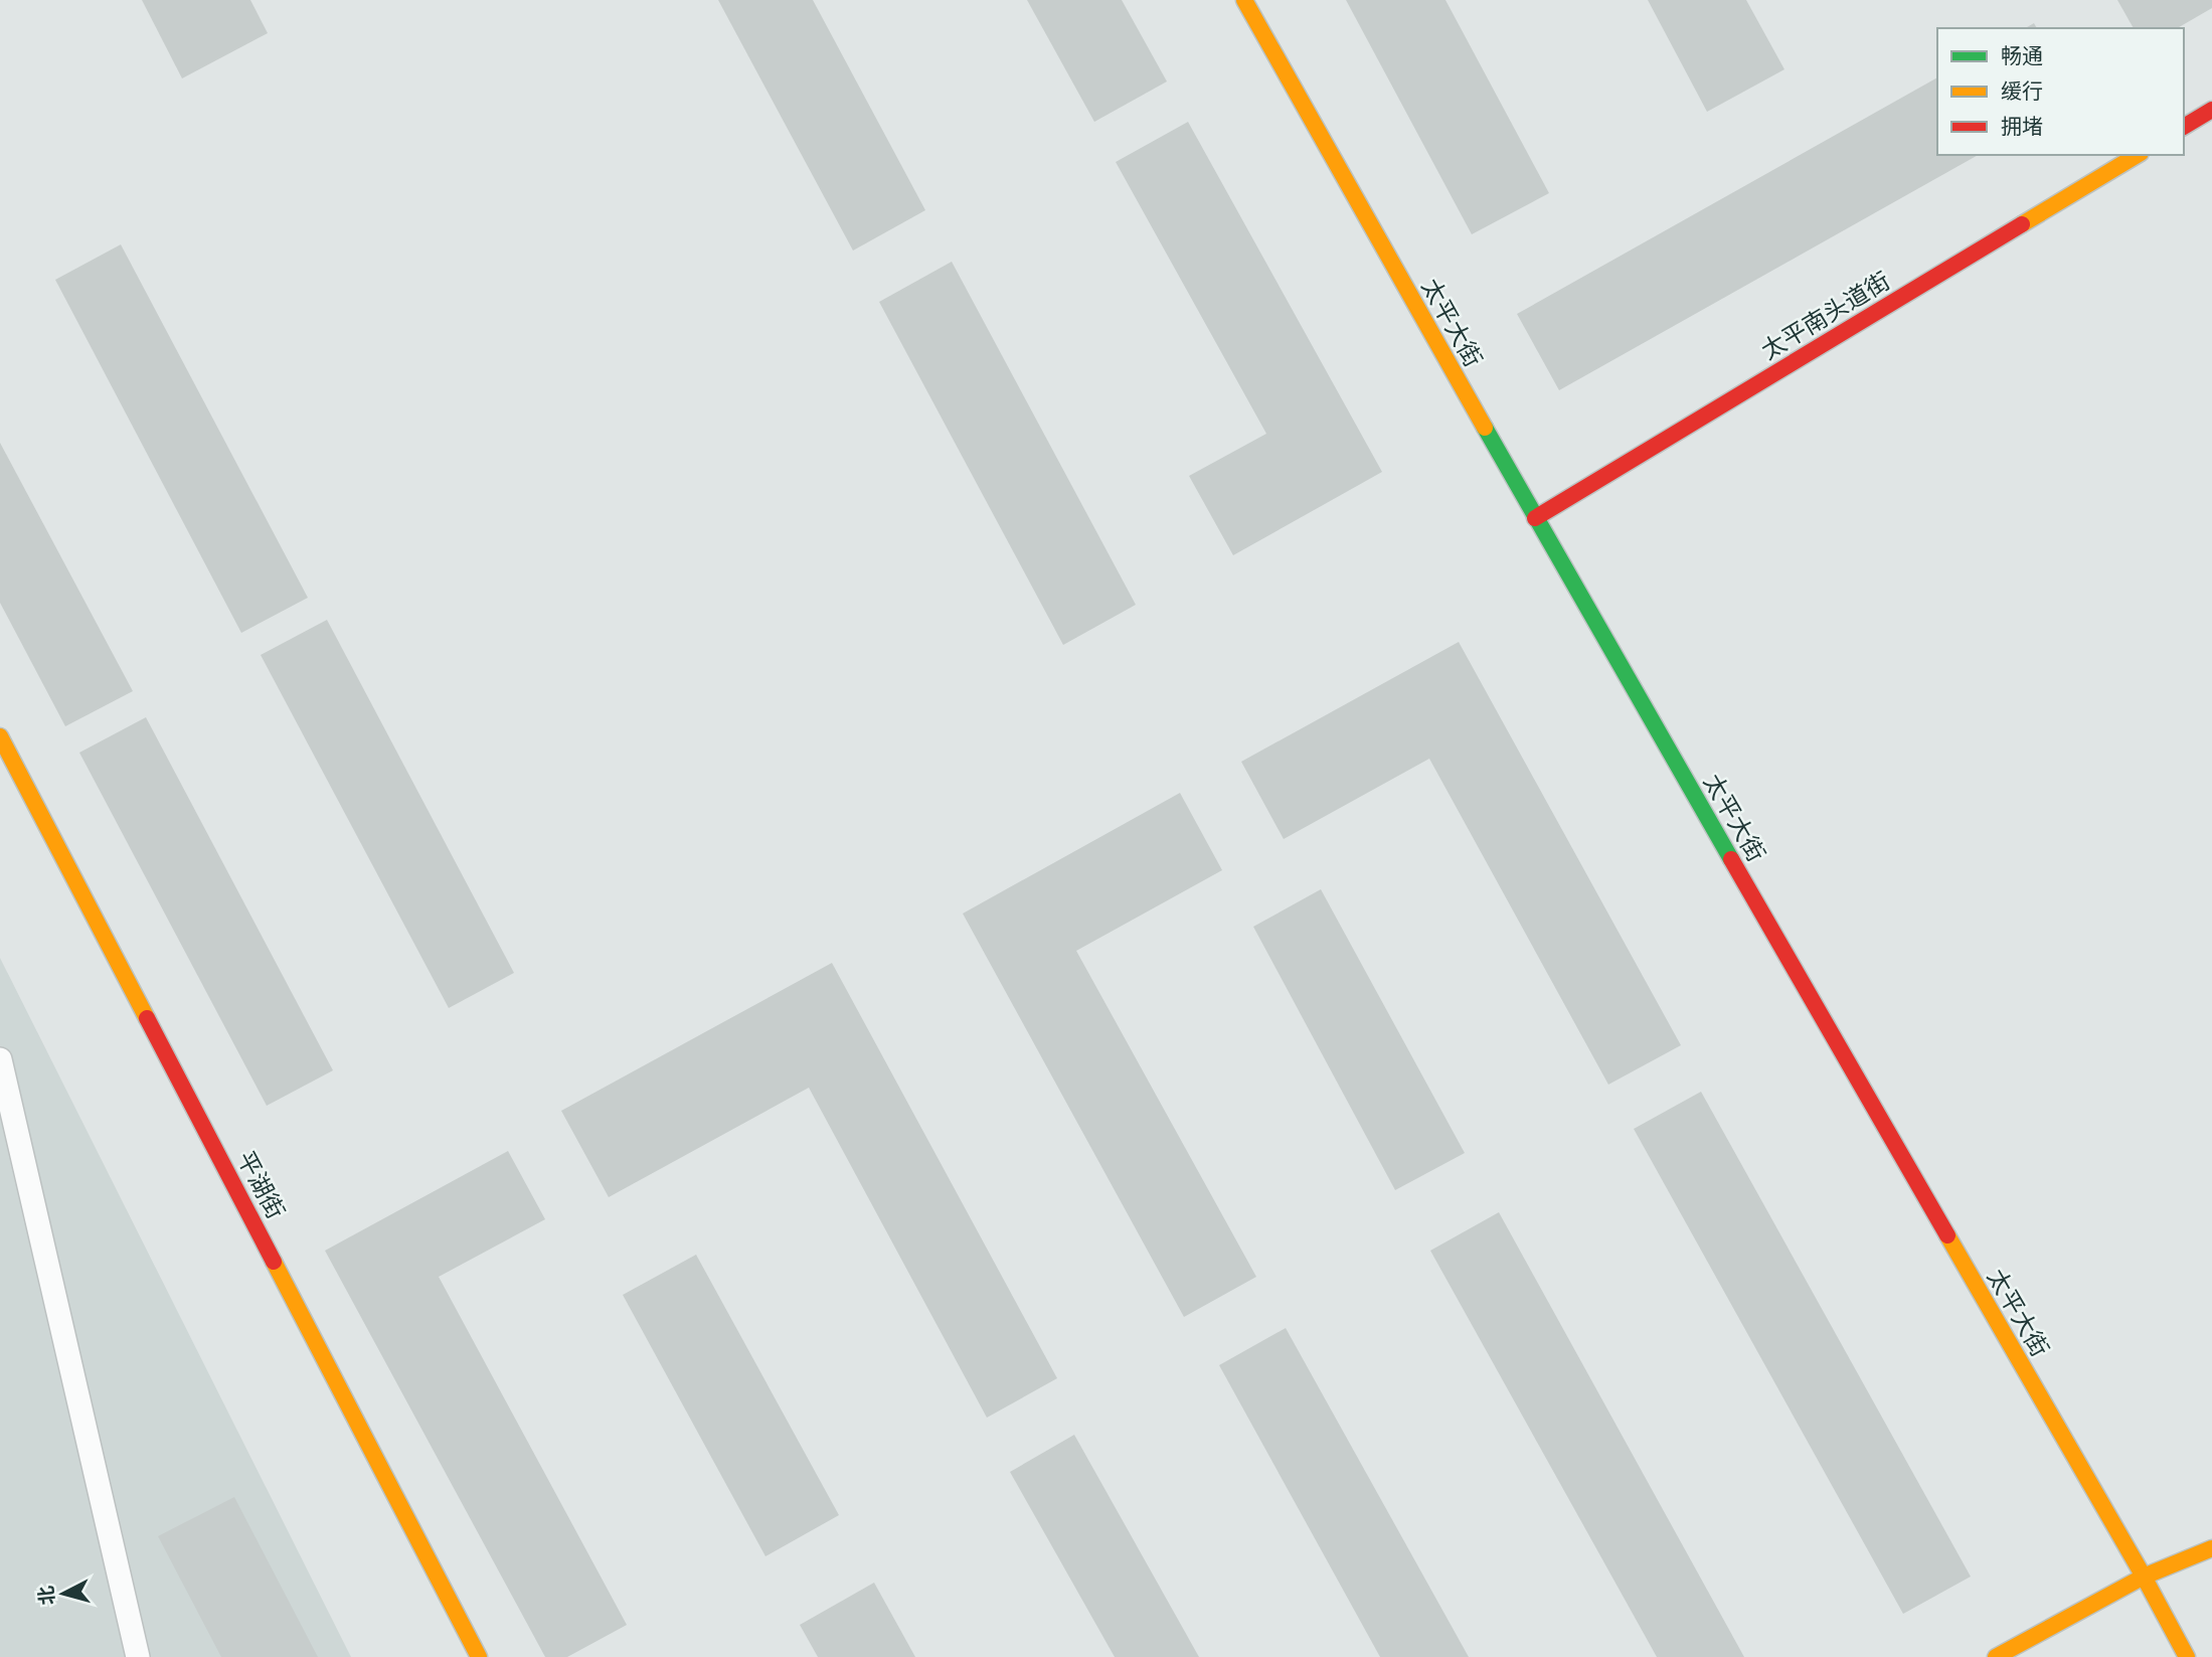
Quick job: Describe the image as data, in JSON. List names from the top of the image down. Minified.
{"streets":{"street":["太平南头道街","太平大街","平湖街"]},"crossings":[["太平南头道街","太平大街"]],"legend":["畅通","缓行","拥堵"],"north":"left"}
